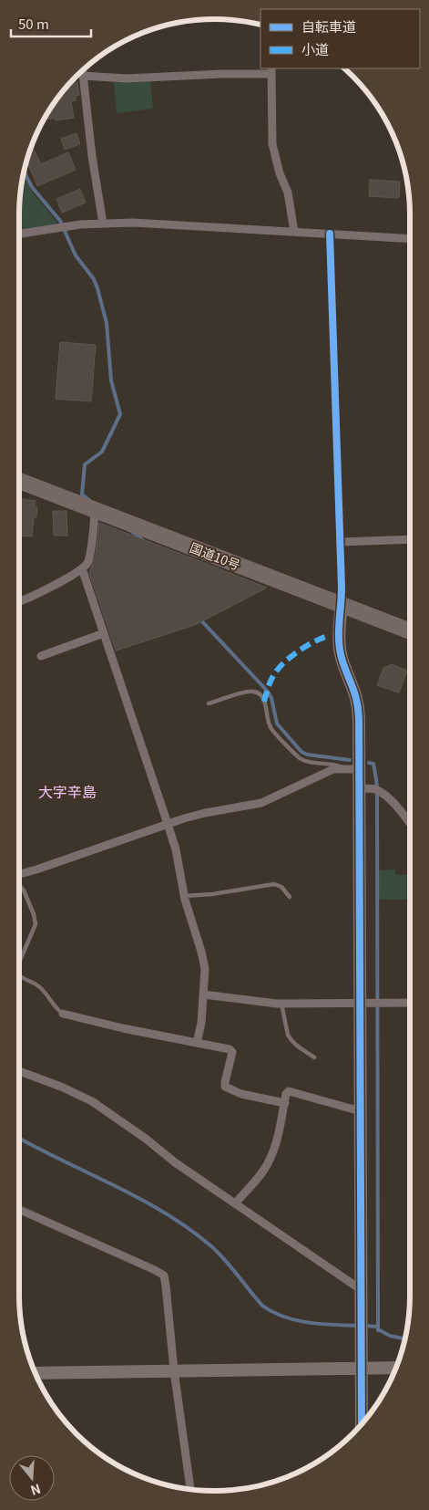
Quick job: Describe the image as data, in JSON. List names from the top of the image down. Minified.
{"streets":{"highway":["国道10号"]},"districts":["大字辛島"],"legend":["自転車道","小道"],"scale_bar":"50 m","north":"bottom"}
